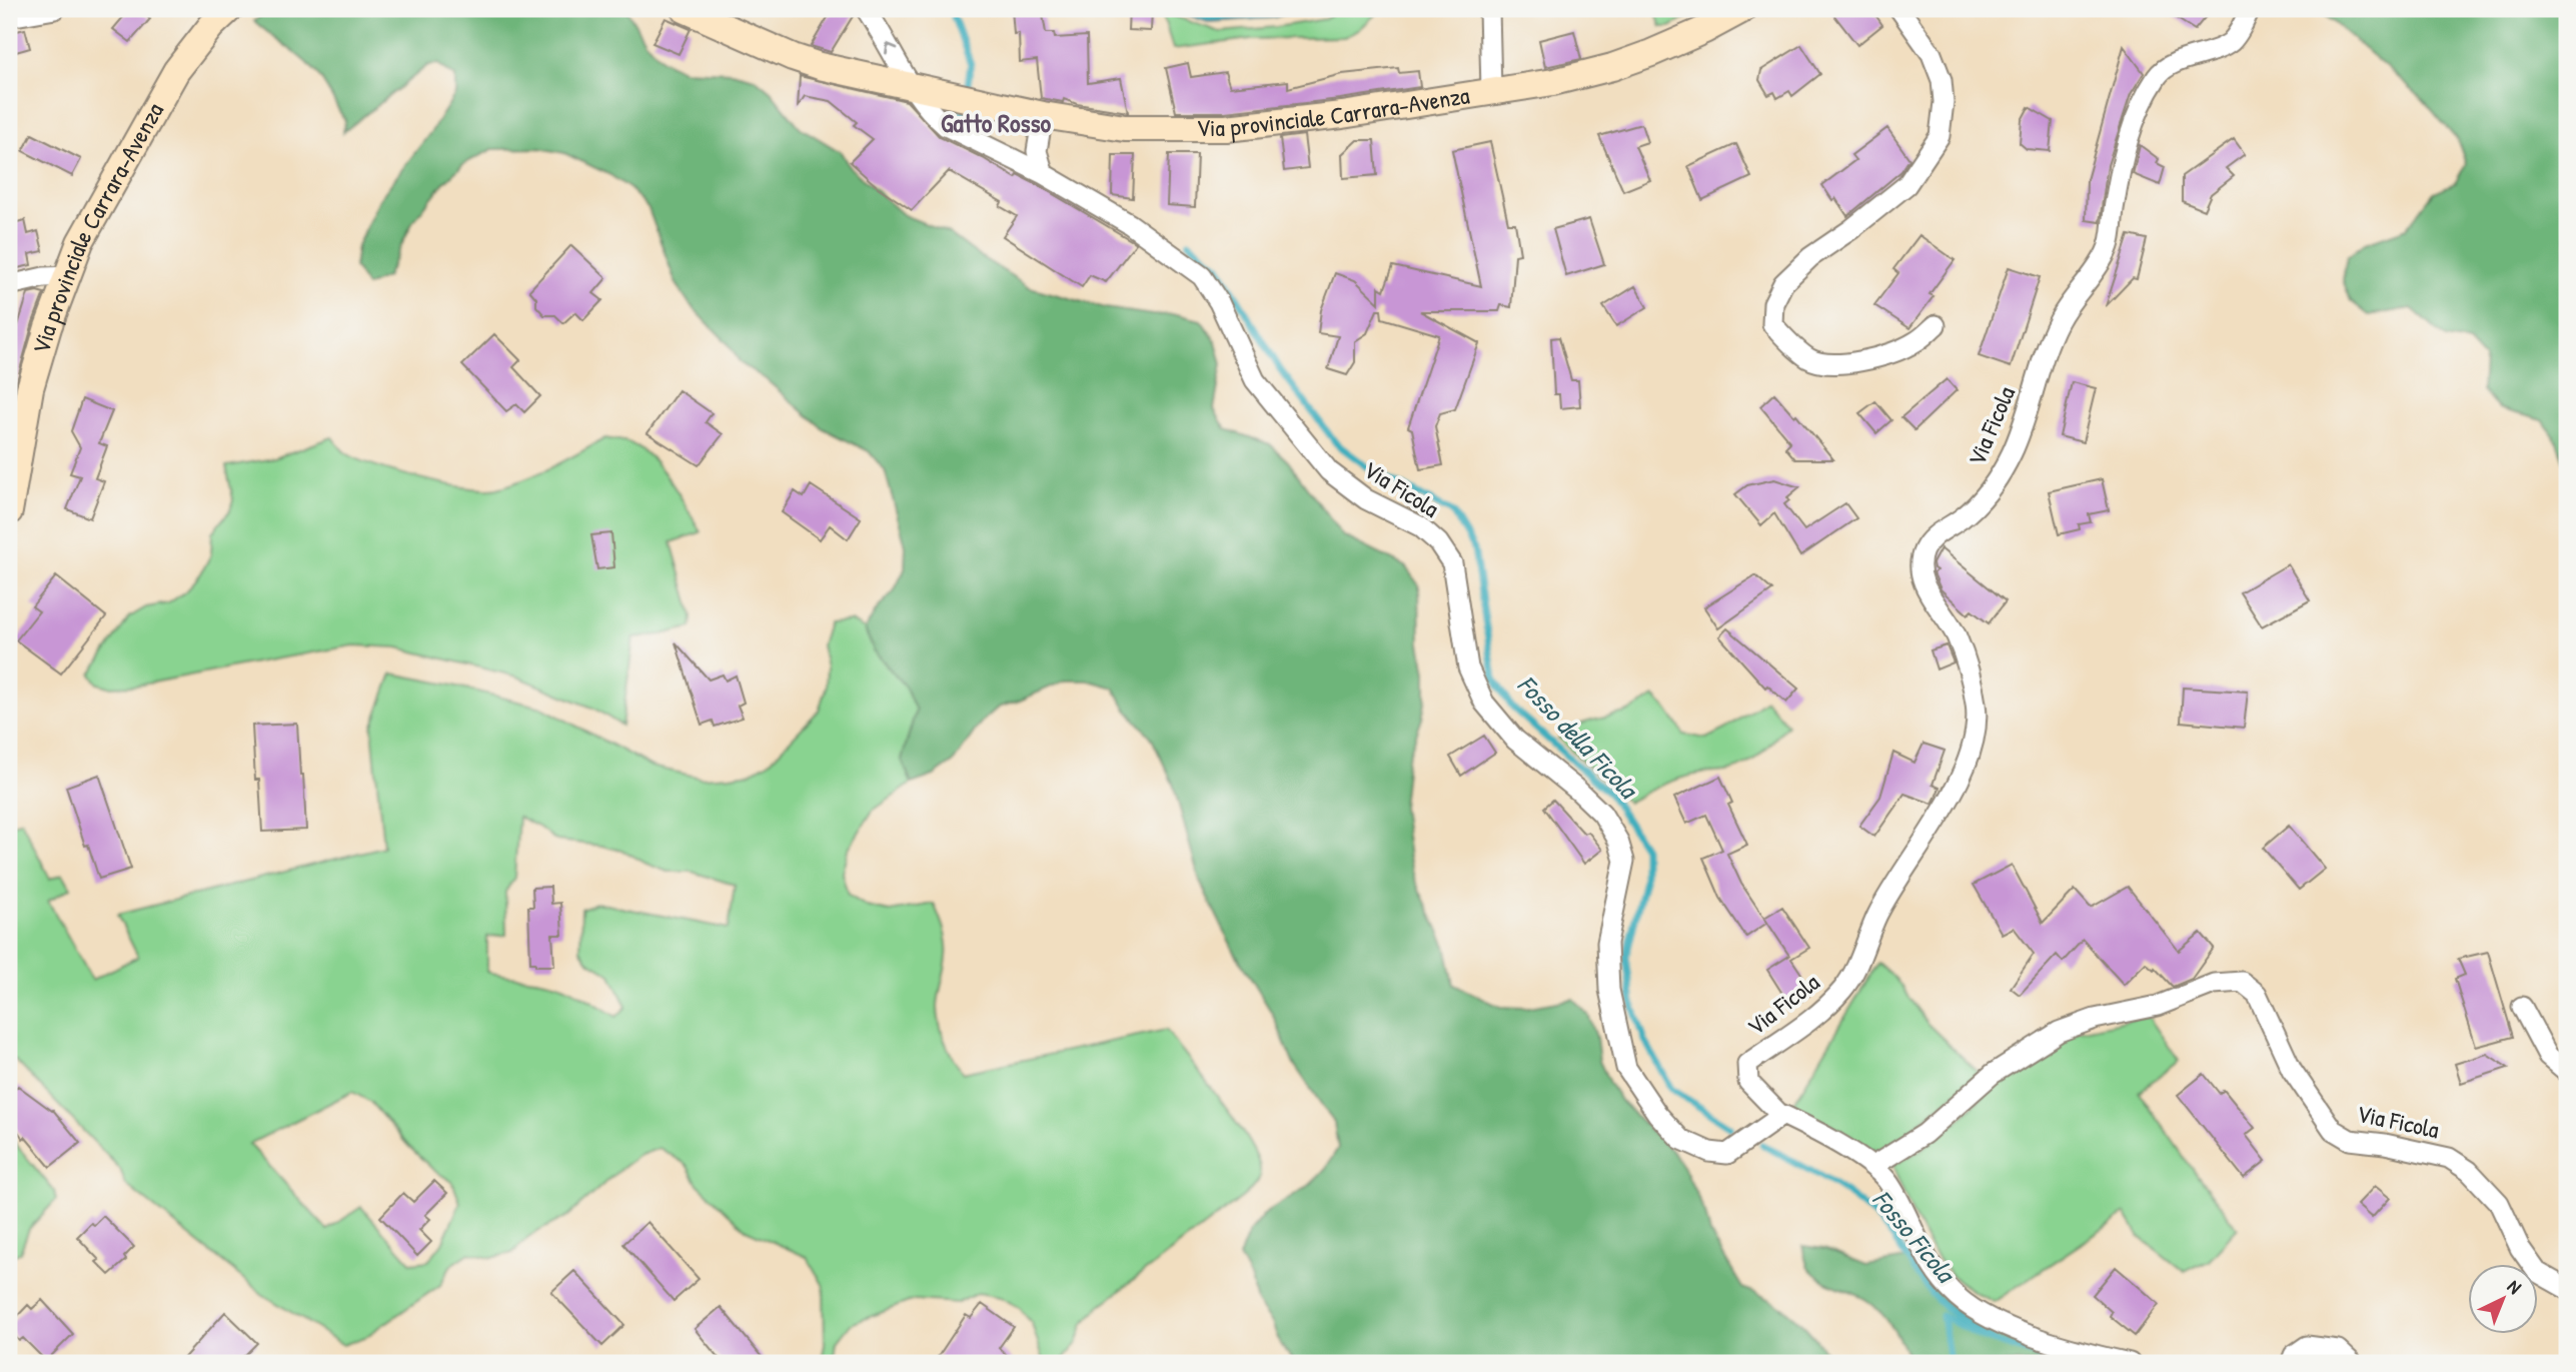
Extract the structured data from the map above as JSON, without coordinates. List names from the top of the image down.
{
  "streets": {
    "main road": ["Via provinciale Carrara-Avenza"],
    "street": ["Via Ficola"]
  },
  "districts": ["Gatto Rosso"],
  "water": ["Fosso della Ficola", "Fosso Ficola"],
  "north": "top right"
}
